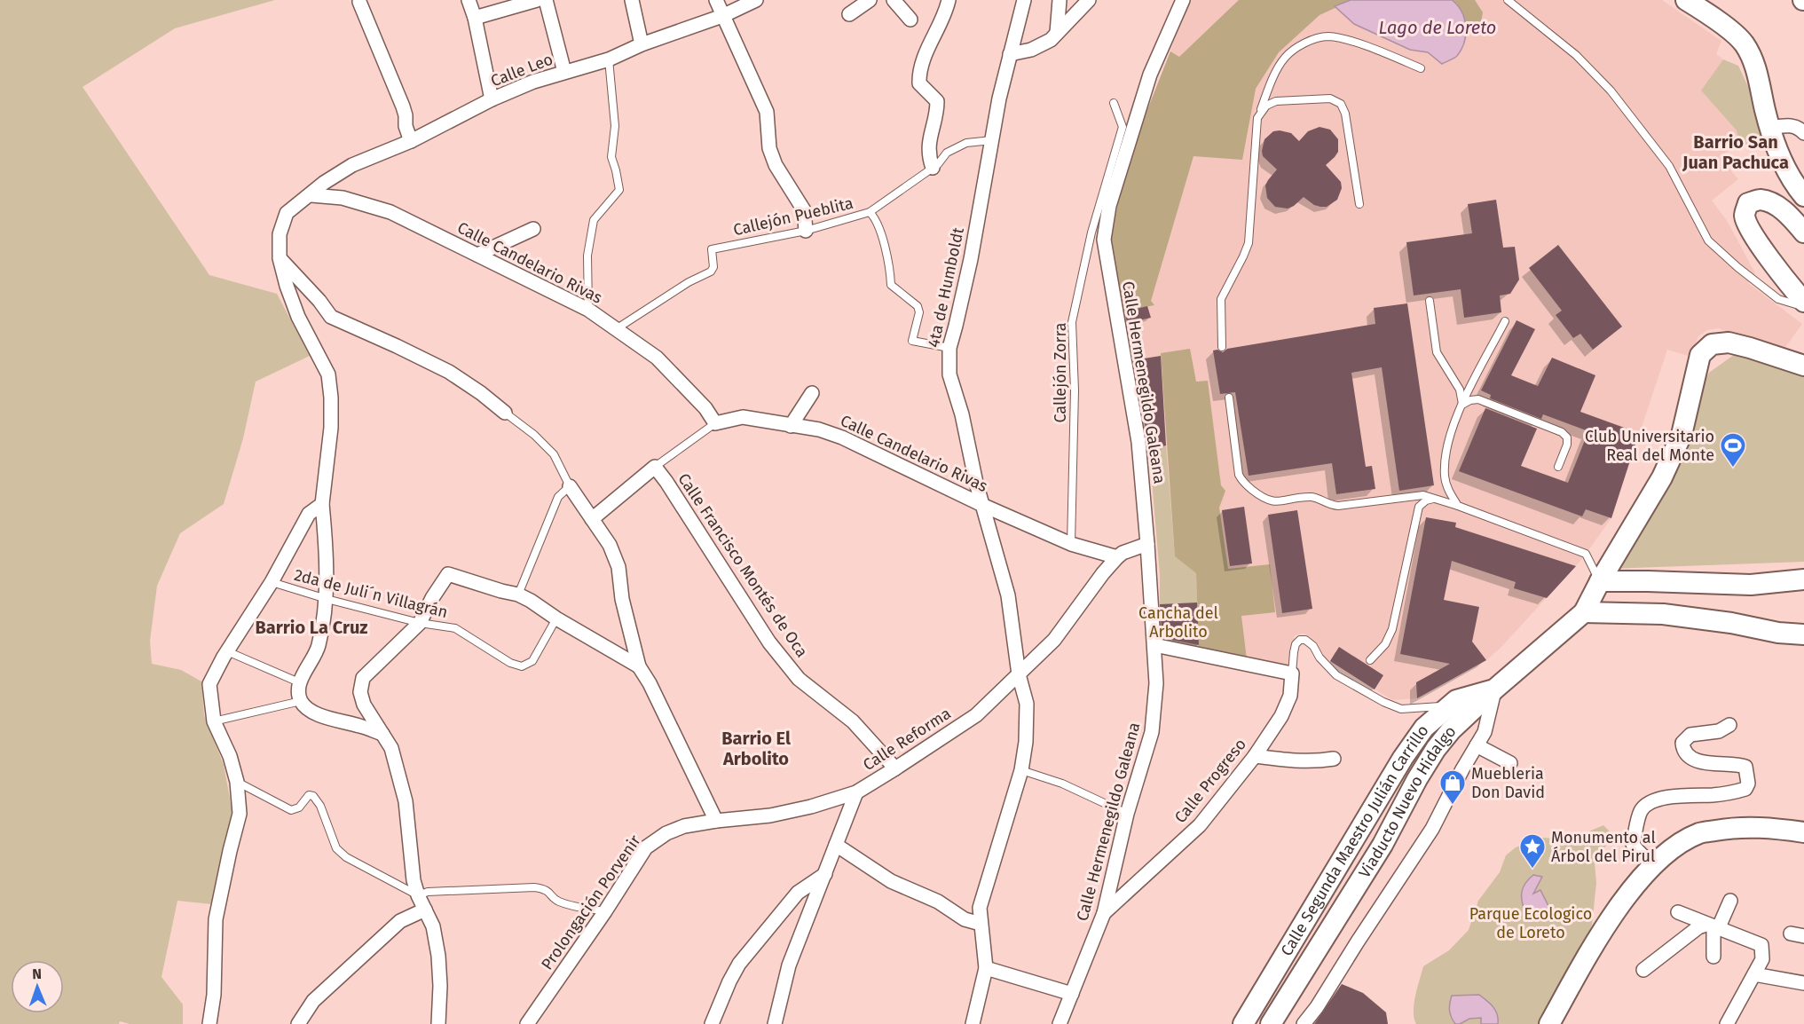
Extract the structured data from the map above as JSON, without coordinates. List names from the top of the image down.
{
  "streets": {
    "main road": ["Viaducto Nuevo Hidalgo", "Calle Segunda Maestro Julián Carrillo"],
    "street": [
      "Calle Leo",
      "Calle Candelario Rivas",
      "4ta de Humboldt",
      "Calle Hermenegildo Galeana",
      "Calle Francisco Montés de Oca",
      "Calle Reforma",
      "Calle Progreso",
      "Prolongación Porvenir"
    ],
    "lane": ["Callejón Pueblita", "Callejón Zorra", "2da de Juli´n Villagrán"]
  },
  "crossings": [
    ["Calle Leo", "Calle Candelario Rivas"],
    ["Calle Leo", "2da de Juli´n Villagrán"],
    ["Callejón Pueblita", "Calle Candelario Rivas"],
    ["Callejón Pueblita", "4ta de Humboldt"],
    ["Calle Candelario Rivas", "4ta de Humboldt"],
    ["Calle Candelario Rivas", "Callejón Zorra"],
    ["Calle Candelario Rivas", "Calle Reforma"],
    ["4ta de Humboldt", "Calle Reforma"],
    ["Callejón Zorra", "Calle Hermenegildo Galeana"],
    ["Calle Hermenegildo Galeana", "Calle Reforma"],
    ["Calle Hermenegildo Galeana", "Calle Progreso"],
    ["Calle Francisco Montés de Oca", "Calle Reforma"],
    ["Calle Reforma", "Prolongación Porvenir"],
    ["Viaducto Nuevo Hidalgo", "Calle Segunda Maestro Julián Carrillo"]
  ],
  "districts": ["Barrio San Juan Pachuca", "Barrio La Cruz", "Barrio El Arbolito"],
  "water": ["Lago de Loreto"],
  "parks": ["Cancha del Arbolito", "Parque Ecologico de Loreto"],
  "places": {
    "sports": ["Club Universitario Real del Monte"],
    "shop": ["Muebleria Don David"],
    "place": ["Monumento al Árbol del Pirul"]
  },
  "north": "top"
}
